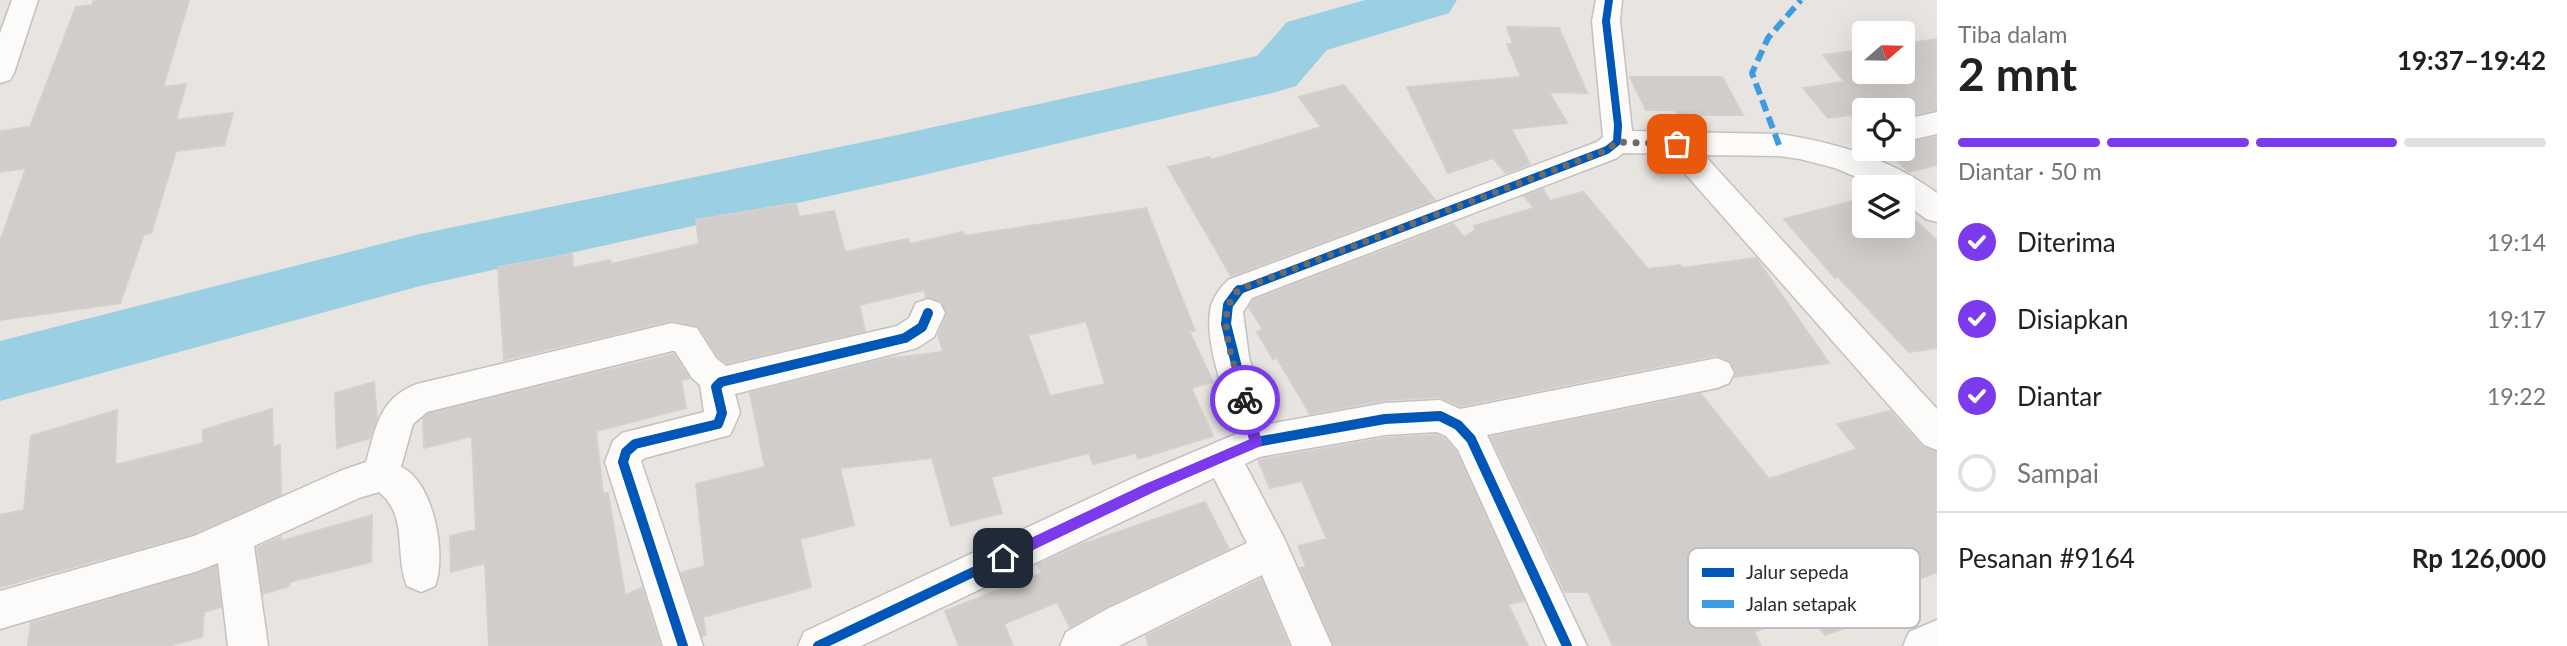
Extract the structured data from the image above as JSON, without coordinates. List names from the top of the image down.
{
  "legend": ["Jalur sepeda", "Jalan setapak"],
  "north": "right",
  "page": {
    "heading": ["2 mnt", "Tiba dalam", "19:37–19:42"],
    "panel": ["Pesanan #9164", "Rp 126,000"],
    "bar": "Diantar · 50 m",
    "list": [
      ["Diterima", "19:14"],
      ["Disiapkan", "19:17"],
      ["Diantar", "19:22"],
      "Sampai"
    ]
  }
}
